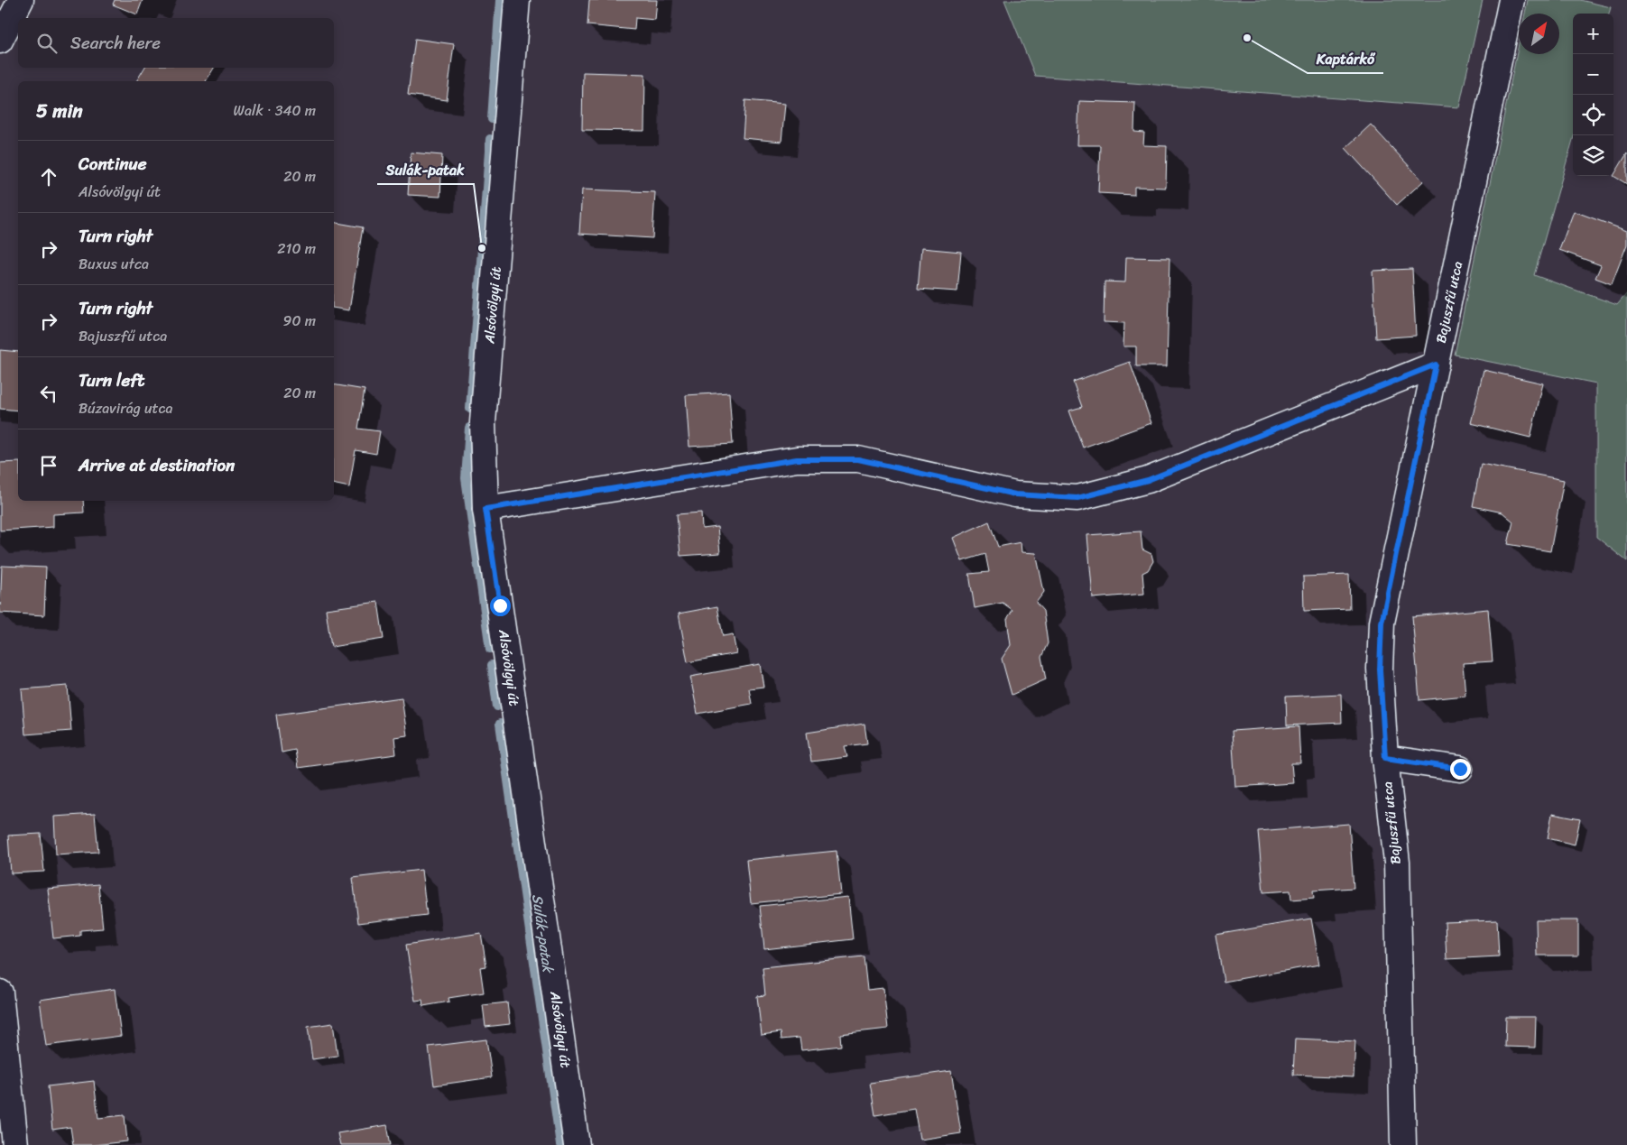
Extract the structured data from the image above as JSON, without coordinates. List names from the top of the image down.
{
  "streets": {
    "street": ["Bajuszfű utca", "Alsóvölgyi út"]
  },
  "water": ["Sulák-patak"],
  "places": ["Kaptárkő", "Sulák-patak"],
  "north": "top right",
  "page": {
    "map_buttons": ["+", "−"],
    "search": "Search here",
    "heading": ["5 min", "Walk · 340 m"],
    "list": [
      ["Continue", "Alsóvölgyi út", "20 m"],
      ["Turn right", "Buxus utca", "210 m"],
      ["Turn right", "Bajuszfű utca", "90 m"],
      ["Turn left", "Búzavirág utca", "20 m"],
      "Arrive at destination"
    ]
  }
}
